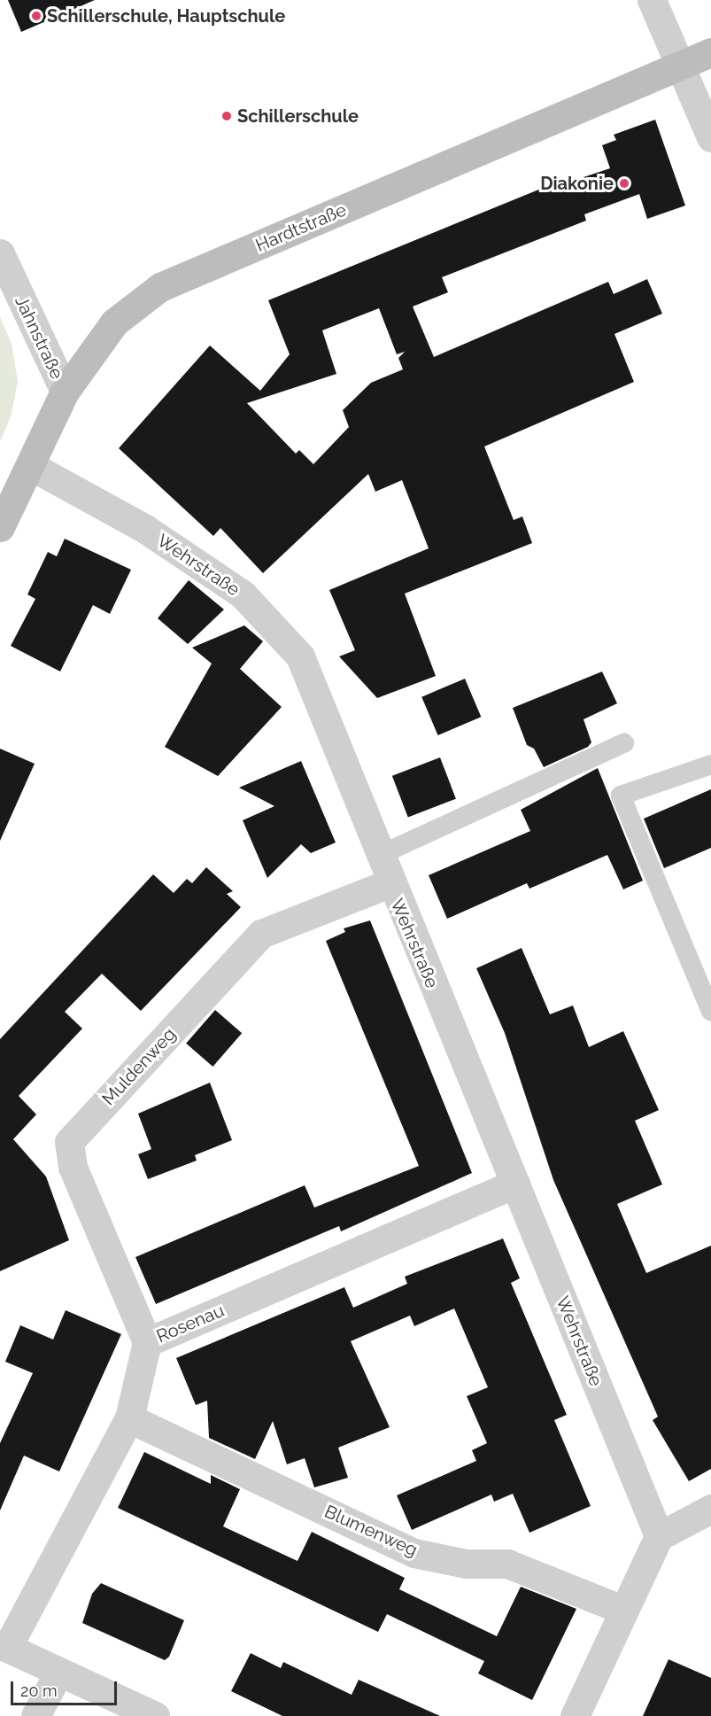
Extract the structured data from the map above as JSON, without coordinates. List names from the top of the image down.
{
  "streets": {
    "street": [
      "Hardtstraße",
      "Jahnstraße",
      "Wehrstraße",
      "Muldenweg",
      "Rosenau",
      "Blumenweg"
    ]
  },
  "crossings": [
    ["Hardtstraße", "Jahnstraße"],
    ["Hardtstraße", "Wehrstraße"],
    ["Wehrstraße", "Muldenweg"],
    ["Wehrstraße", "Rosenau"],
    ["Muldenweg", "Rosenau"],
    ["Rosenau", "Blumenweg"]
  ],
  "places": ["Schillerschule, Hauptschule", "Schillerschule", "Diakonie"],
  "scale_bar": "20 m"
}
